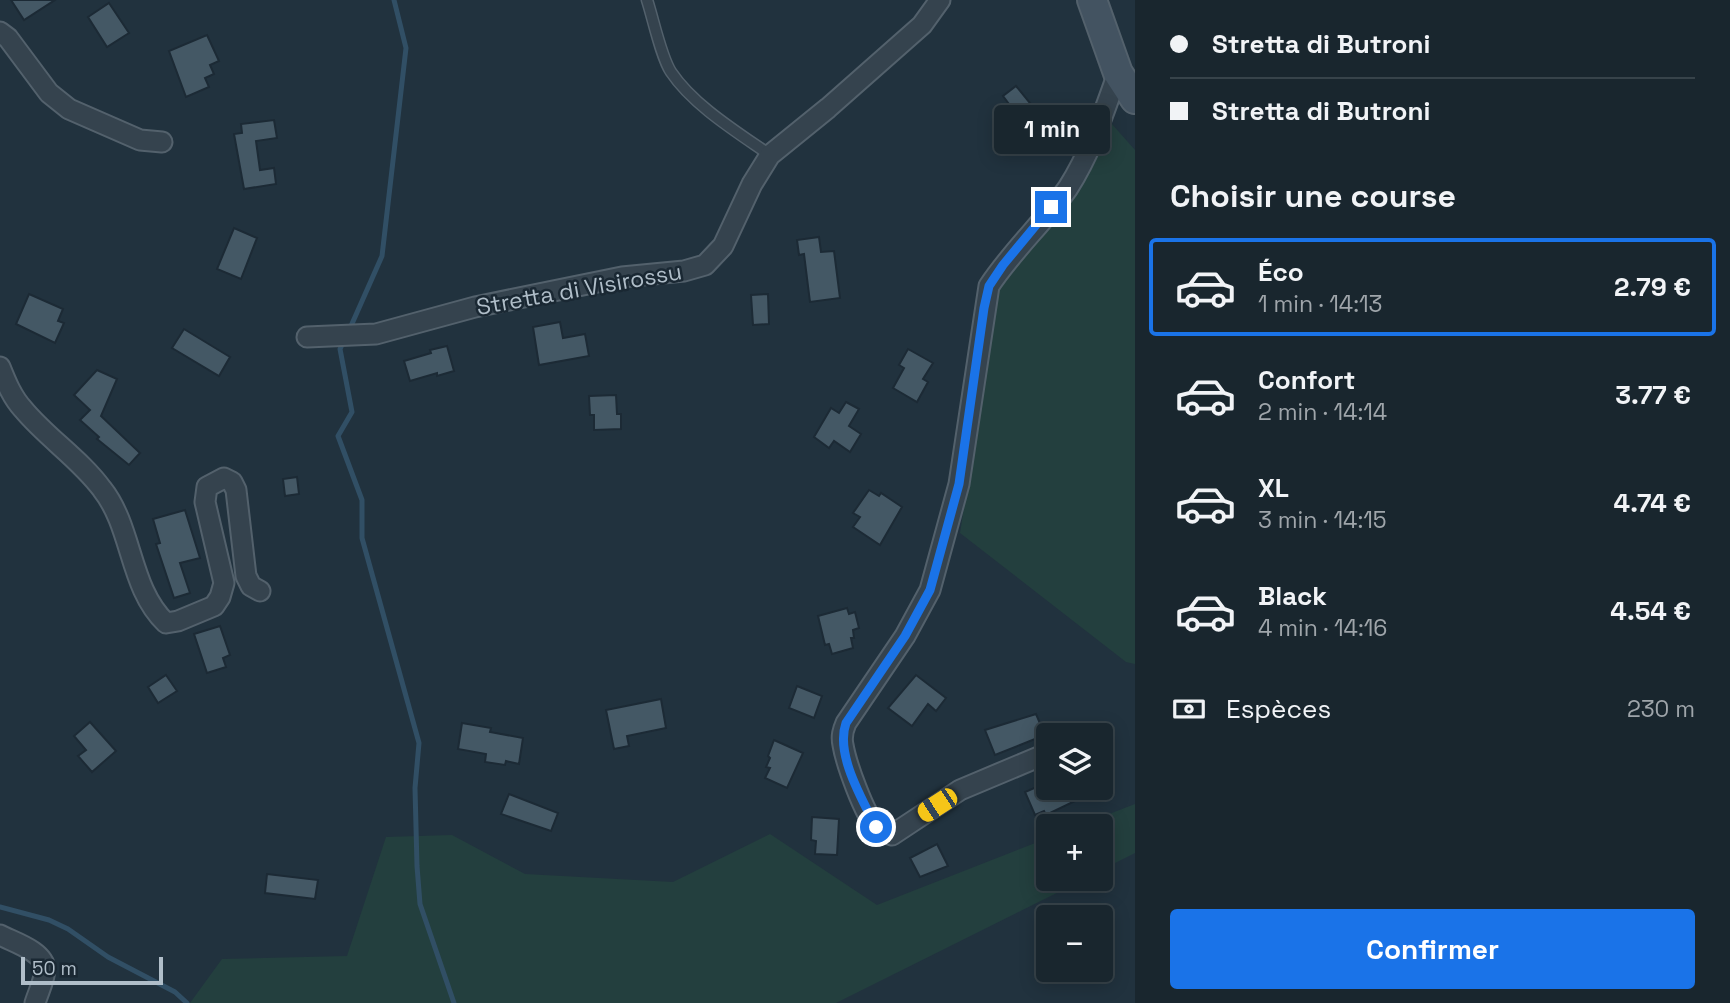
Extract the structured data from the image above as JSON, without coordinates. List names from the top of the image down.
{
  "streets": {
    "street": ["Stretta di Visirossu"]
  },
  "scale_bar": "50 m",
  "page": {
    "banner": ["Stretta di Butroni", "Stretta di Butroni"],
    "bubble": "1 min",
    "heading": "Choisir une course",
    "list": [
      {
        "name": "Éco",
        "note": "1 min · 14:13",
        "value": "2.79 €"
      },
      {
        "name": "Confort",
        "note": "2 min · 14:14",
        "value": "3.77 €"
      },
      {
        "name": "XL",
        "note": "3 min · 14:15",
        "value": "4.74 €"
      },
      {
        "name": "Black",
        "note": "4 min · 14:16",
        "value": "4.54 €"
      }
    ],
    "pay": ["Espèces", "230 m"],
    "map_buttons": ["+", "−"],
    "buttons": "Confirmer",
    "scale": "50 m"
  }
}
